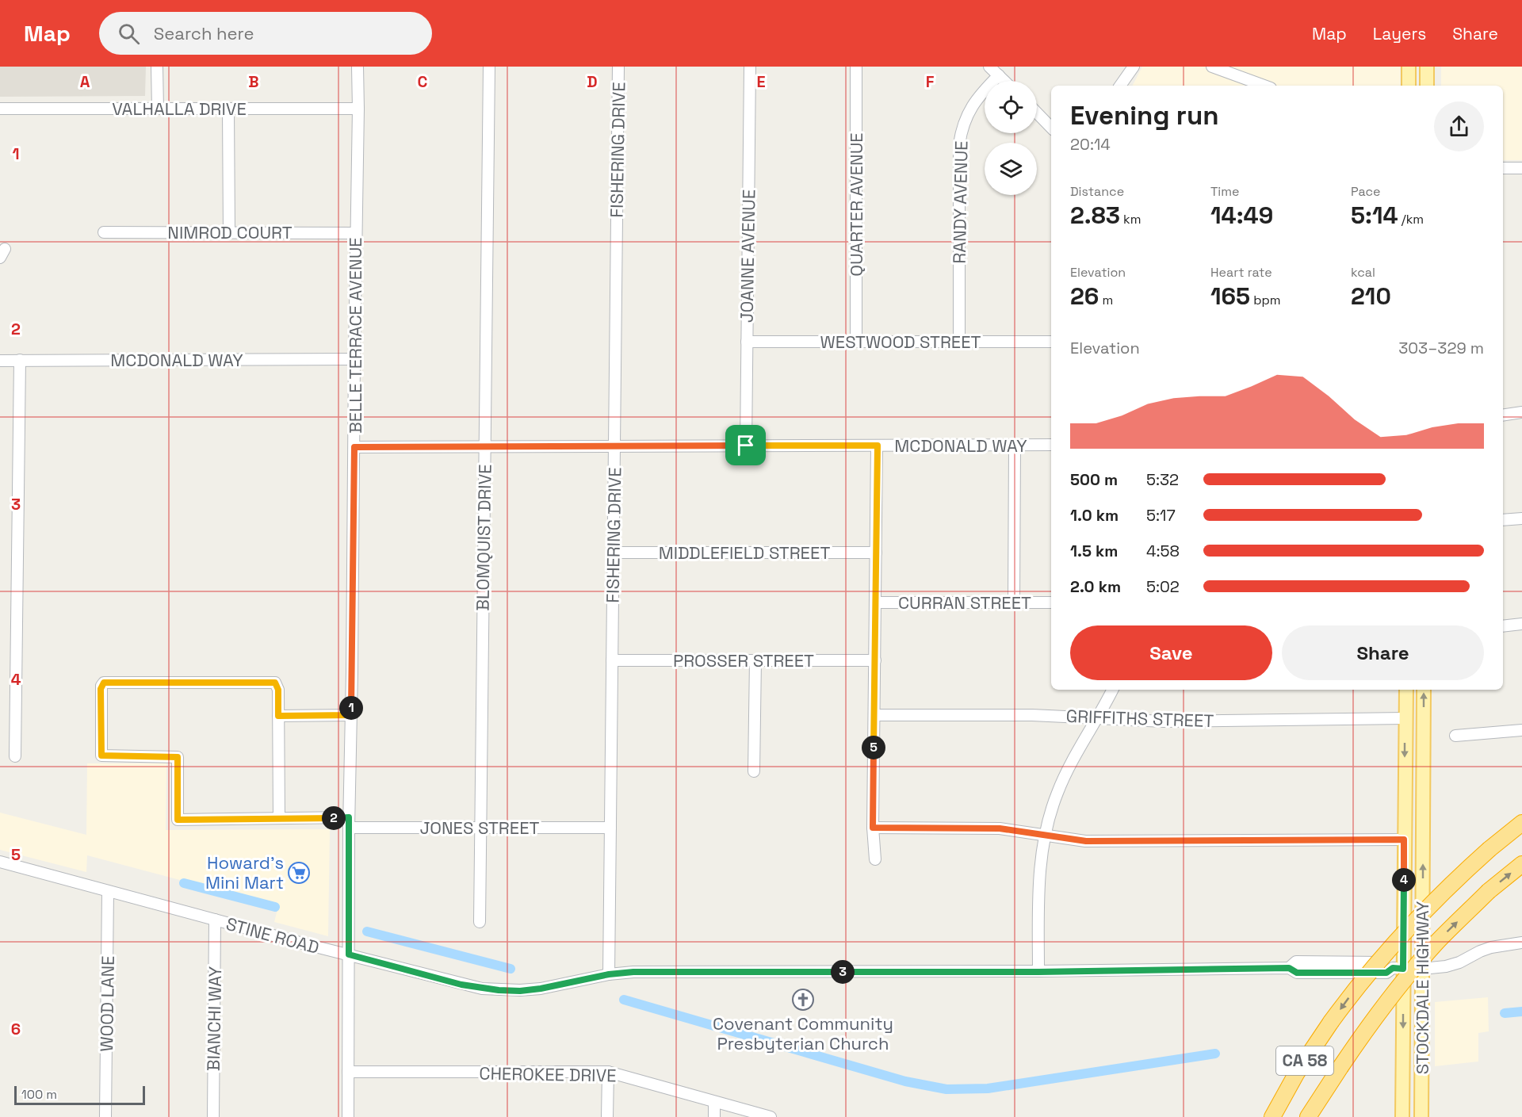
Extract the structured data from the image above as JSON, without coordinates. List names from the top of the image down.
{
  "streets": {
    "highway": ["CA 58"],
    "main road": ["STOCKDALE HIGHWAY"],
    "street": [
      "VALHALLA DRIVE",
      "FISHERING DRIVE",
      "RANDY AVENUE",
      "QUARTER AVENUE",
      "NIMROD COURT",
      "JOANNE AVENUE",
      "BELLE TERRACE AVENUE",
      "WESTWOOD STREET",
      "MCDONALD WAY",
      "BLOMQUIST DRIVE",
      "MIDDLEFIELD STREET",
      "CURRAN STREET",
      "PROSSER STREET",
      "GRIFFITHS STREET",
      "JONES STREET",
      "STINE ROAD",
      "WOOD LANE",
      "BIANCHI WAY",
      "CHEROKEE DRIVE"
    ]
  },
  "crossings": [
    ["VALHALLA DRIVE", "BELLE TERRACE AVENUE"],
    ["FISHERING DRIVE", "MCDONALD WAY"],
    ["FISHERING DRIVE", "MIDDLEFIELD STREET"],
    ["FISHERING DRIVE", "PROSSER STREET"],
    ["FISHERING DRIVE", "JONES STREET"],
    ["FISHERING DRIVE", "STINE ROAD"],
    ["RANDY AVENUE", "WESTWOOD STREET"],
    ["QUARTER AVENUE", "WESTWOOD STREET"],
    ["NIMROD COURT", "BELLE TERRACE AVENUE"],
    ["JOANNE AVENUE", "WESTWOOD STREET"],
    ["JOANNE AVENUE", "MCDONALD WAY"],
    ["BELLE TERRACE AVENUE", "MCDONALD WAY"],
    ["BELLE TERRACE AVENUE", "JONES STREET"],
    ["BELLE TERRACE AVENUE", "STINE ROAD"],
    ["BELLE TERRACE AVENUE", "CHEROKEE DRIVE"],
    ["MCDONALD WAY", "BLOMQUIST DRIVE"],
    ["BLOMQUIST DRIVE", "JONES STREET"],
    ["GRIFFITHS STREET", "STOCKDALE HIGHWAY"],
    ["STINE ROAD", "STOCKDALE HIGHWAY"],
    ["STINE ROAD", "WOOD LANE"],
    ["STINE ROAD", "BIANCHI WAY"]
  ],
  "places": {
    "supermarket": ["Howard's Mini Mart"],
    "church": ["Covenant Community Presbyterian Church"]
  },
  "scale_bar": "100 m",
  "page": {
    "header": "Map",
    "search": "Search here",
    "nav": ["Map", "Layers", "Share"],
    "heading": ["Evening run", "20:14"],
    "stats": [
      ["Distance", "2.83 km"],
      ["Time", "14:49"],
      ["Pace", "5:14 /km"],
      ["Elevation", "26 m"],
      ["Heart rate", "165 bpm"],
      ["kcal", "210"]
    ],
    "chart": ["Elevation", "303–329 m"],
    "list": [
      {
        "name": "500 m",
        "note": "5:32"
      },
      {
        "name": "1.0 km",
        "note": "5:17"
      },
      {
        "name": "1.5 km",
        "note": "4:58"
      },
      {
        "name": "2.0 km",
        "note": "5:02"
      }
    ],
    "buttons": ["Save", "Share"],
    "pins": [
      "1",
      "5",
      "2",
      "4",
      "3"
    ],
    "scale": "100 m"
  },
  "grid": {
    "columns": [
      "A",
      "B",
      "C",
      "D",
      "E",
      "F"
    ],
    "rows": [
      "1",
      "2",
      "3",
      "4",
      "5",
      "6"
    ]
  }
}
